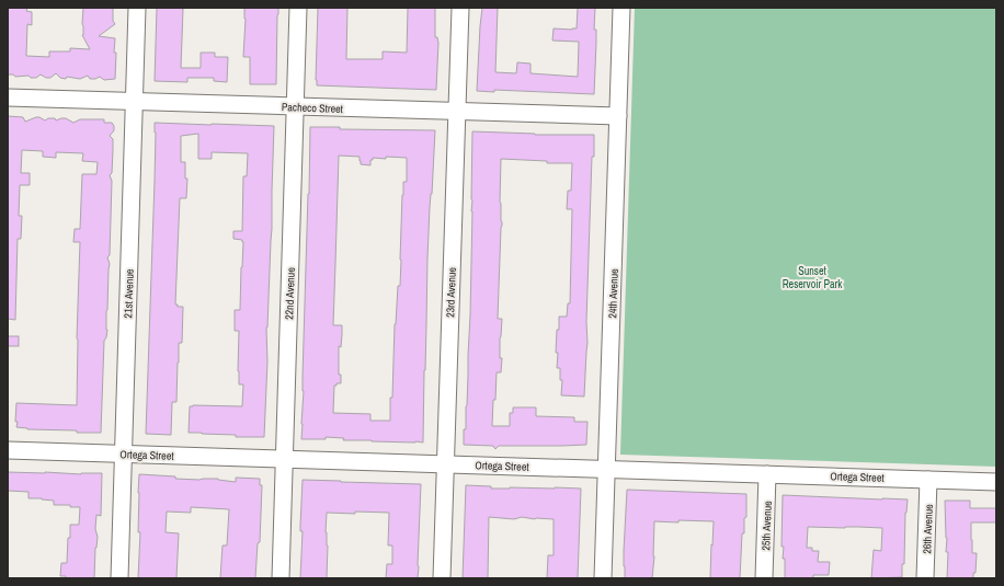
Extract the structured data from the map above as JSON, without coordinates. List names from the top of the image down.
{
  "streets": {
    "street": [
      "Pacheco Street",
      "23rd Avenue",
      "21st Avenue",
      "22nd Avenue",
      "24th Avenue",
      "Ortega Street",
      "25th Avenue",
      "26th Avenue"
    ]
  },
  "crossings": [
    ["Pacheco Street", "23rd Avenue"],
    ["Pacheco Street", "21st Avenue"],
    ["Pacheco Street", "22nd Avenue"],
    ["Pacheco Street", "24th Avenue"],
    ["23rd Avenue", "Ortega Street"],
    ["21st Avenue", "Ortega Street"],
    ["22nd Avenue", "Ortega Street"],
    ["24th Avenue", "Ortega Street"],
    ["Ortega Street", "25th Avenue"],
    ["Ortega Street", "26th Avenue"]
  ],
  "parks": ["Sunset Reservoir Park"]
}
